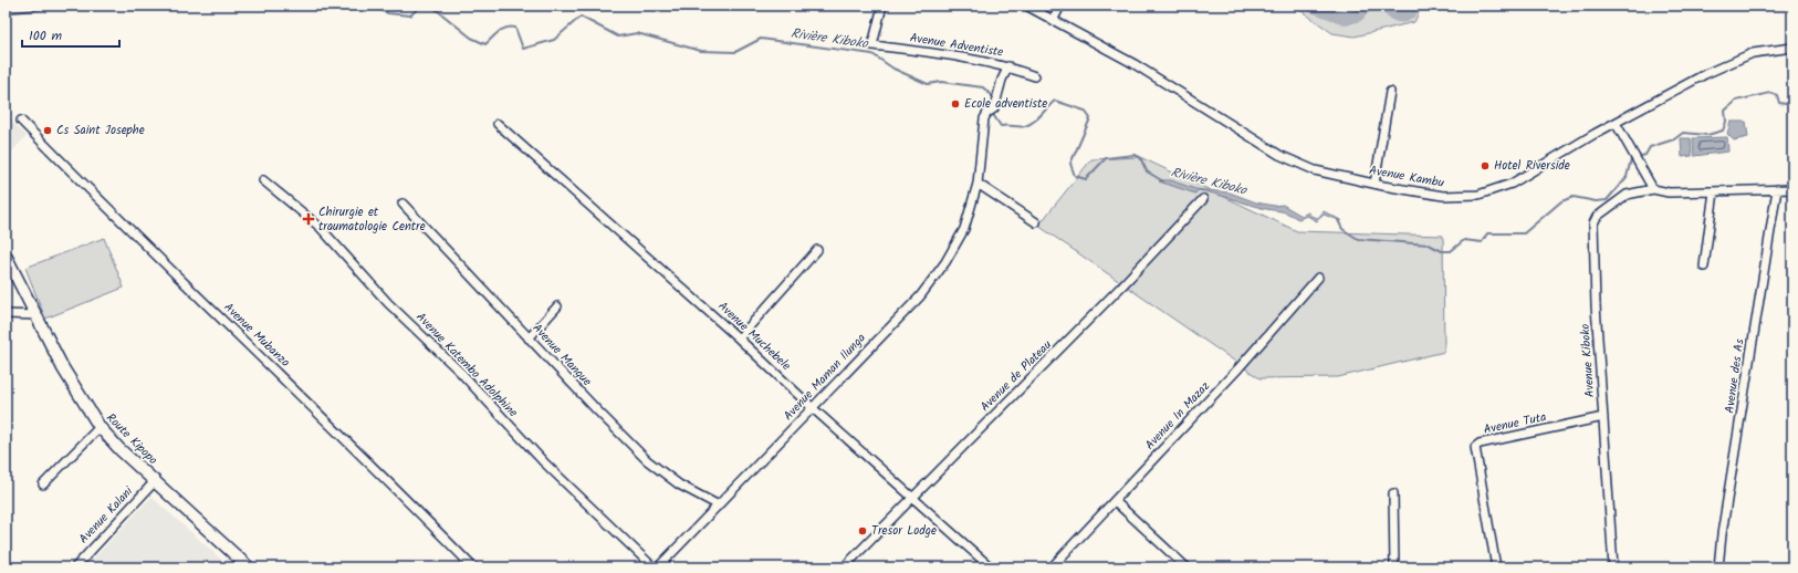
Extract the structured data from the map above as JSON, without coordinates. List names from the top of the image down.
{
  "streets": {
    "main road": ["Route Kipopo"],
    "street": [
      "Avenue Adventiste",
      "Avenue Kambu",
      "Avenue Mubanzo",
      "Avenue Muchebele",
      "Avenue Mangue",
      "Avenue Kiboko",
      "Avenue Katembo Adolphine",
      "Avenue de Plateau",
      "Avenue des As",
      "Avenue Maman Ilunga",
      "Avenue In Mazaz",
      "Avenue Tuta",
      "Avenue Kalani"
    ]
  },
  "crossings": [
    ["Avenue Adventiste", "Avenue Maman Ilunga"],
    ["Avenue Muchebele", "Avenue de Plateau"],
    ["Avenue Muchebele", "Avenue Maman Ilunga"],
    ["Avenue Mangue", "Avenue Maman Ilunga"],
    ["Avenue Kiboko", "Avenue Tuta"],
    ["Route Kipopo", "Avenue Kalani"]
  ],
  "water": ["Rivière Kiboko"],
  "places": {
    "other": [
      "Ecole adventiste",
      "Cs Saint Josephe",
      "Hotel Riverside",
      "Tresor Lodge"
    ],
    "health": ["Chirurgie et traumatologie Centre"]
  },
  "scale_bar": "100 m"
}
